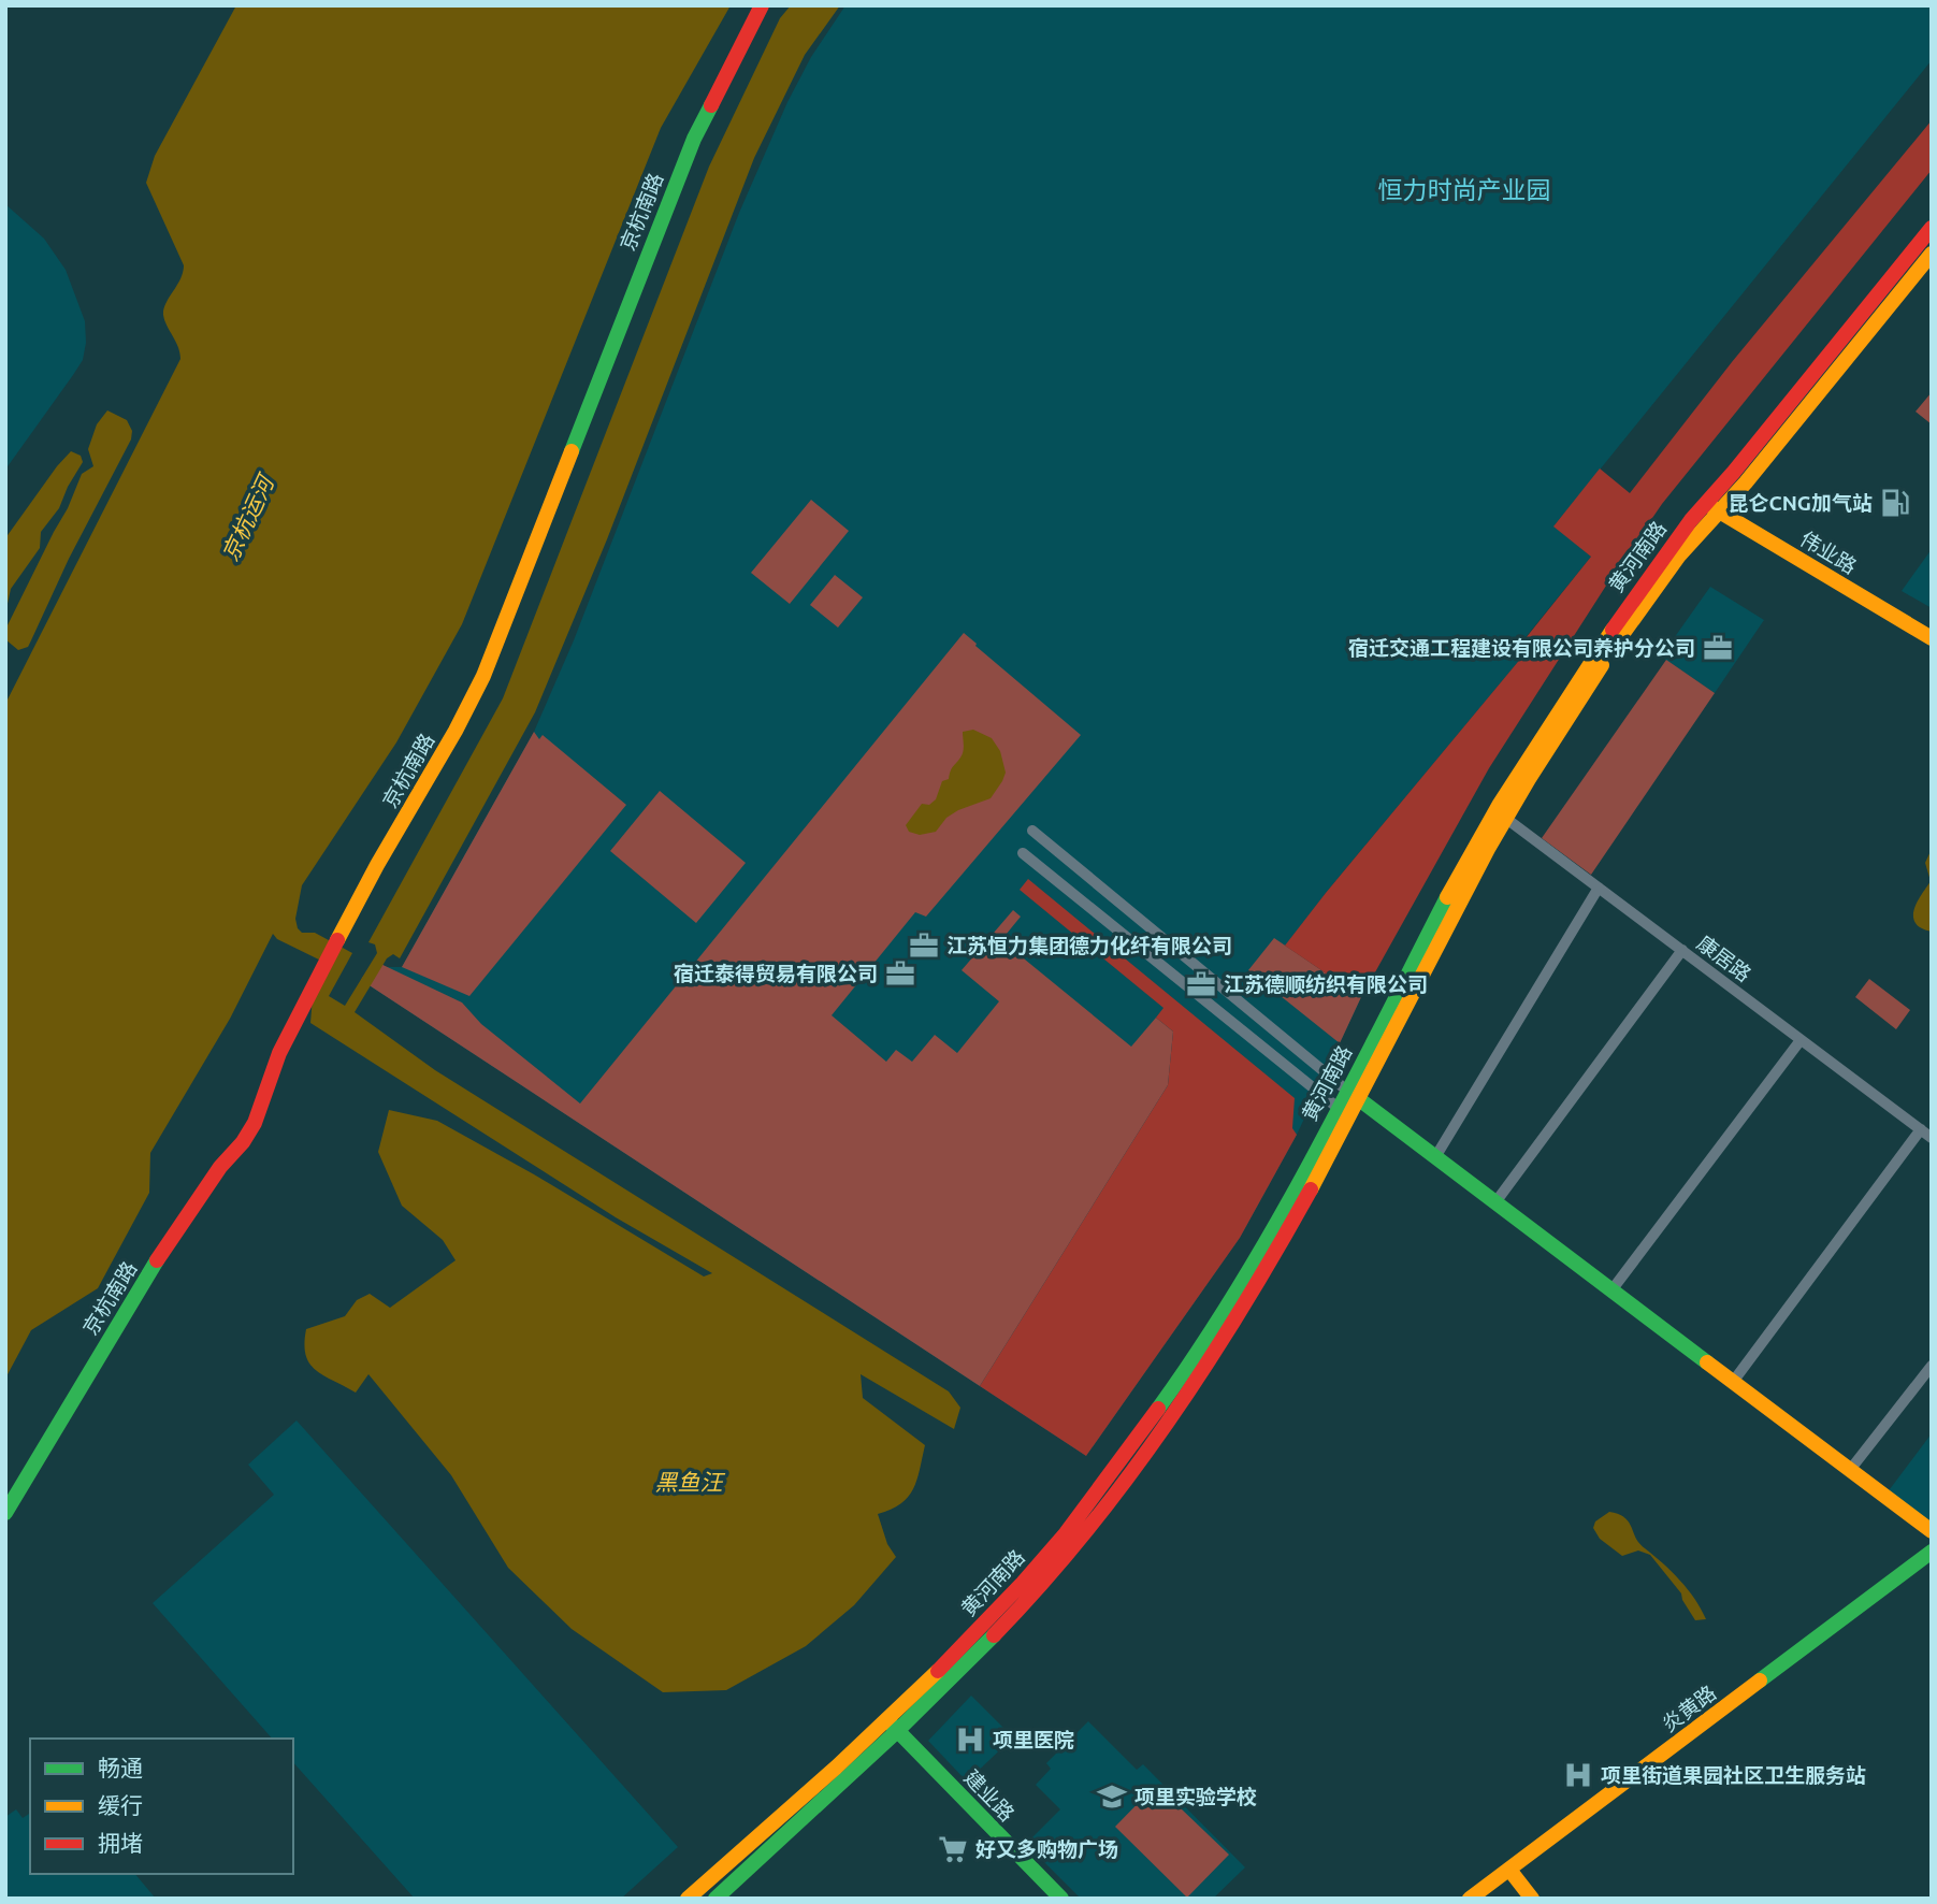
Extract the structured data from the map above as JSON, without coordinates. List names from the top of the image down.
{
  "streets": {
    "street": [
      "京杭南路",
      "伟业路",
      "黄河南路",
      "康居路",
      "炎黄路",
      "建业路"
    ]
  },
  "crossings": [
    ["伟业路", "黄河南路"],
    ["黄河南路", "康居路"],
    ["黄河南路", "建业路"]
  ],
  "districts": ["恒力时尚产业园"],
  "water": ["京杭运河", "黑鱼汪"],
  "places": {
    "fuel station": ["昆仑CNG加气站"],
    "office": [
      "宿迁交通工程建设有限公司养护分公司",
      "江苏恒力集团德力化纤有限公司",
      "宿迁泰得贸易有限公司",
      "江苏德顺纺织有限公司"
    ],
    "hospital": ["项里医院", "项里街道果园社区卫生服务站"],
    "school or university": ["项里实验学校"],
    "supermarket": ["好又多购物广场"]
  },
  "legend": ["畅通", "缓行", "拥堵"]
}
